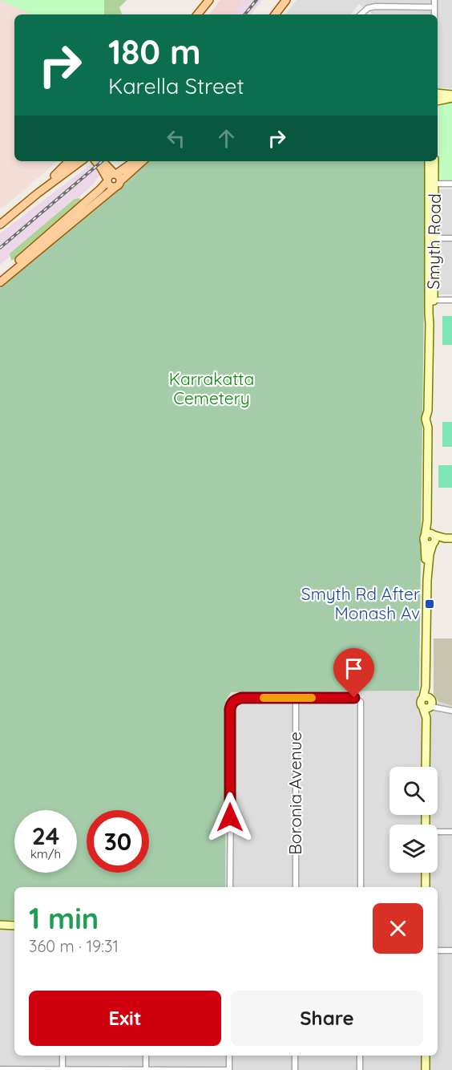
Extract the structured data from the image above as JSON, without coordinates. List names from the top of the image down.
{
  "streets": {
    "main road": ["Smyth Road"],
    "street": ["Boronia Avenue"]
  },
  "parks": ["Karrakatta Cemetery"],
  "places": {
    "transit": ["Smyth Rd After Monash Av"]
  },
  "page": {
    "turn": ["180 m", "Karella Street"],
    "speed": "24 km/h",
    "limit": "30",
    "heading": ["1 min", "360 m · 19:31"],
    "buttons": ["Exit", "Share"]
  }
}
